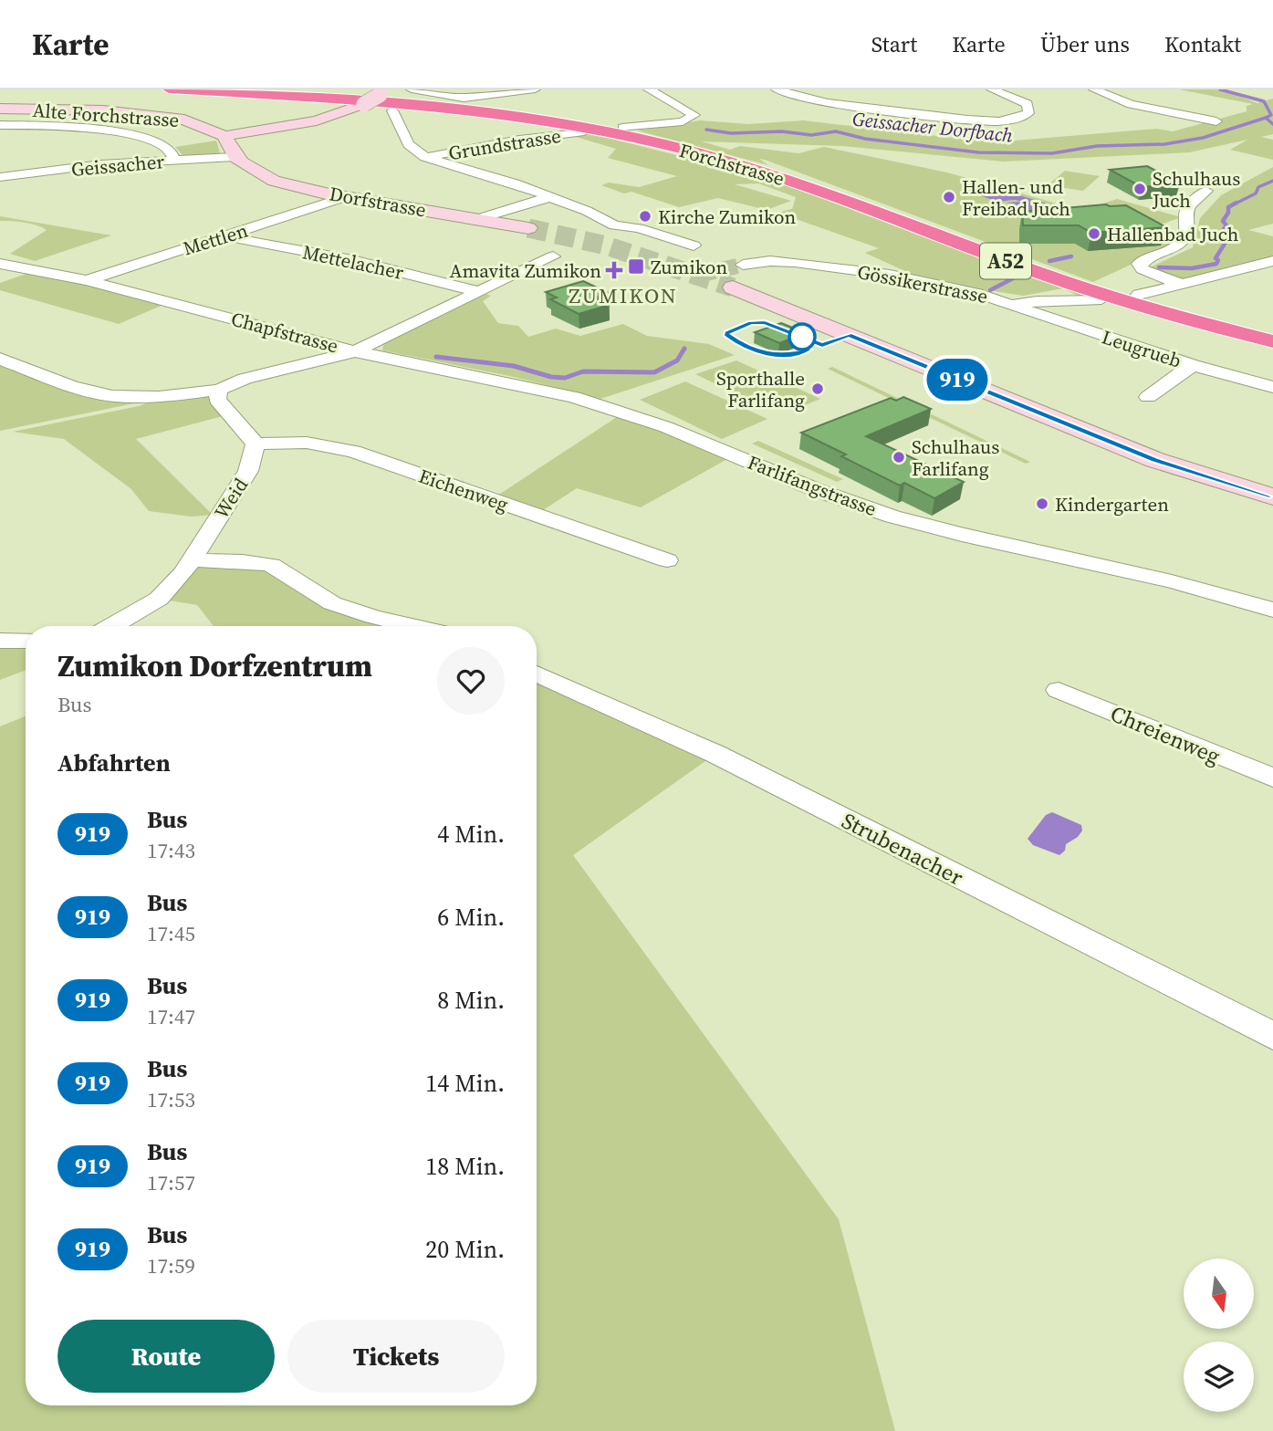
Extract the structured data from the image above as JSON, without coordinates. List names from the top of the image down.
{
  "streets": {
    "highway": ["Forchstrasse", "A52"],
    "street": [
      "Alte Forchstrasse",
      "Grundstrasse",
      "Geissacher",
      "Dorfstrasse",
      "Mettlen",
      "Mettelacher",
      "Gössikerstrasse",
      "Chapfstrasse",
      "Leugrueb",
      "Farlifangstrasse",
      "Eichenweg",
      "Weid",
      "Chreienweg",
      "Strubenacher"
    ]
  },
  "crossings": [
    ["Geissacher", "Dorfstrasse"],
    ["Dorfstrasse", "Mettlen"],
    ["Mettlen", "Mettelacher"],
    ["Mettlen", "Chapfstrasse"],
    ["Mettelacher", "Chapfstrasse"],
    ["Gössikerstrasse", "Leugrueb"],
    ["Chapfstrasse", "Farlifangstrasse"],
    ["Eichenweg", "Weid"]
  ],
  "districts": ["ZUMIKON"],
  "water": ["Geissacher Dorfbach"],
  "places": {
    "other": [
      "Schulhaus Juch",
      "Hallen- und Freibad Juch",
      "Kirche Zumikon",
      "Hallenbad Juch",
      "Sporthalle Farlifang",
      "Schulhaus Farlifang",
      "Kindergarten"
    ],
    "transit": ["Zumikon"],
    "health": ["Amavita Zumikon"]
  },
  "lines": ["bus line 919"],
  "north": "bottom",
  "page": {
    "header": "Karte",
    "nav": [
      "Start",
      "Karte",
      "Über uns",
      "Kontakt"
    ],
    "on_map": "919",
    "heading": [
      ["Zumikon Dorfzentrum", "Bus"],
      "Abfahrten"
    ],
    "list": [
      {
        "mark": "919",
        "name": "Bus",
        "note": "17:43",
        "value": "4 Min."
      },
      {
        "mark": "919",
        "name": "Bus",
        "note": "17:45",
        "value": "6 Min."
      },
      {
        "mark": "919",
        "name": "Bus",
        "note": "17:47",
        "value": "8 Min."
      },
      {
        "mark": "919",
        "name": "Bus",
        "note": "17:53",
        "value": "14 Min."
      },
      {
        "mark": "919",
        "name": "Bus",
        "note": "17:57",
        "value": "18 Min."
      },
      {
        "mark": "919",
        "name": "Bus",
        "note": "17:59",
        "value": "20 Min."
      }
    ],
    "buttons": ["Route", "Tickets"]
  }
}
